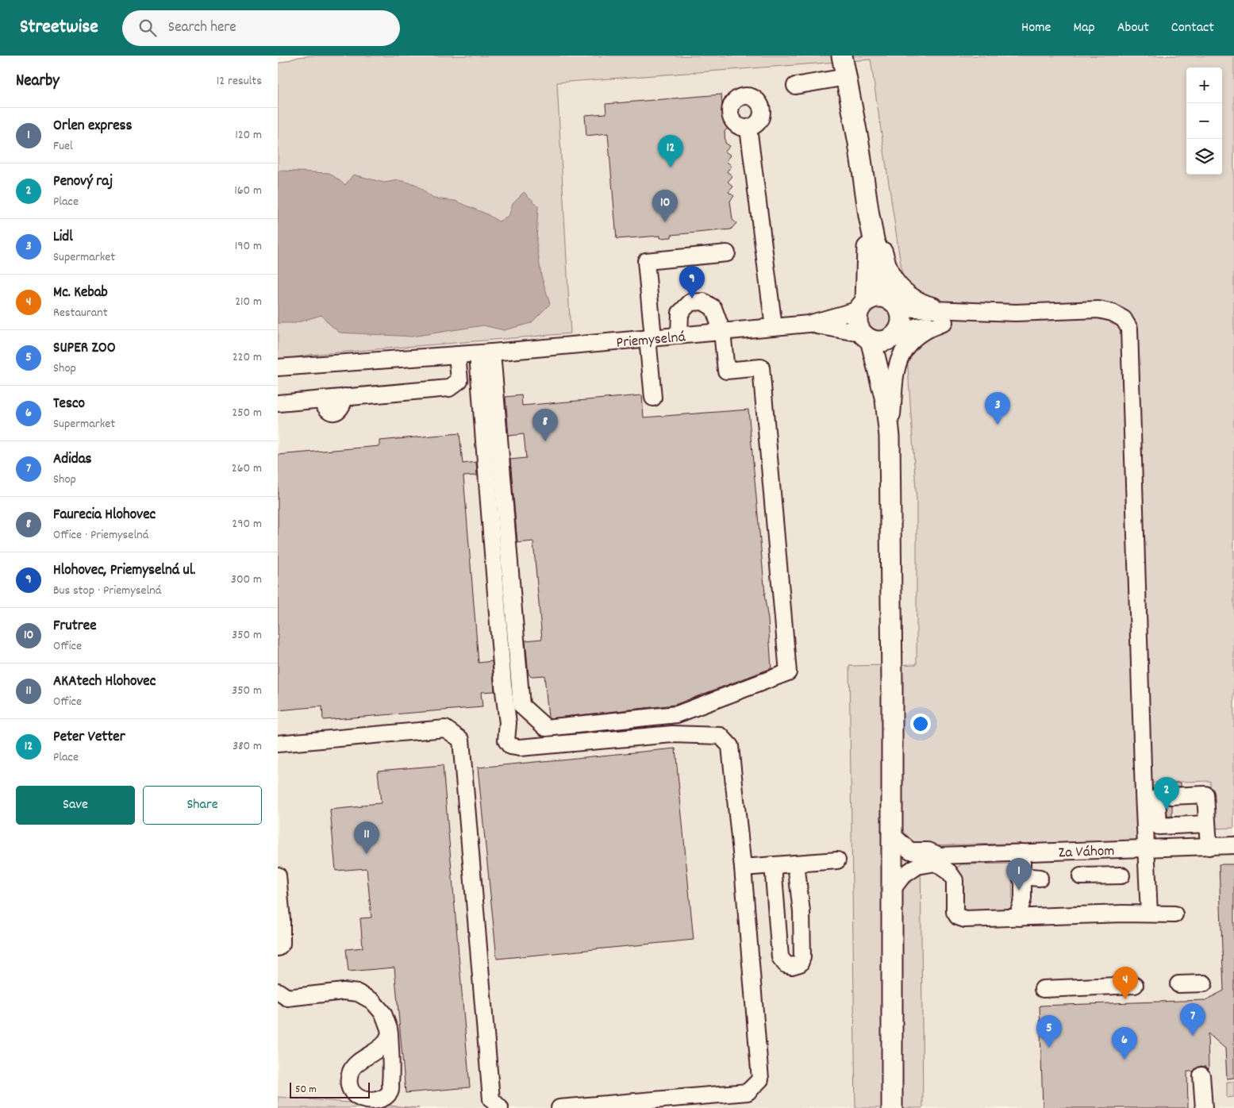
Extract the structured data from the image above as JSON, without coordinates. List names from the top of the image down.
{
  "streets": {
    "street": ["Priemyselná", "Za Váhom"]
  },
  "scale_bar": "50 m",
  "page": {
    "header": "Streetwise",
    "search": "Search here",
    "nav": [
      "Home",
      "Map",
      "About",
      "Contact"
    ],
    "heading": ["Nearby", "12 results"],
    "map_buttons": ["+", "−"],
    "list": [
      {
        "mark": "1",
        "name": "Orlen express",
        "note": "Fuel",
        "value": "120 m"
      },
      {
        "mark": "2",
        "name": "Penový raj",
        "note": "Place",
        "value": "160 m"
      },
      {
        "mark": "3",
        "name": "Lidl",
        "note": "Supermarket",
        "value": "190 m"
      },
      {
        "mark": "4",
        "name": "Mc. Kebab",
        "note": "Restaurant",
        "value": "210 m"
      },
      {
        "mark": "5",
        "name": "SUPER ZOO",
        "note": "Shop",
        "value": "220 m"
      },
      {
        "mark": "6",
        "name": "Tesco",
        "note": "Supermarket",
        "value": "250 m"
      },
      {
        "mark": "7",
        "name": "Adidas",
        "note": "Shop",
        "value": "260 m"
      },
      {
        "mark": "8",
        "name": "Faurecia Hlohovec",
        "note": "Office · Priemyselná",
        "value": "290 m"
      },
      {
        "mark": "9",
        "name": "Hlohovec, Priemyselná ul.",
        "note": "Bus stop · Priemyselná",
        "value": "300 m"
      },
      {
        "mark": "10",
        "name": "Frutree",
        "note": "Office",
        "value": "350 m"
      },
      {
        "mark": "11",
        "name": "AKAtech Hlohovec",
        "note": "Office",
        "value": "350 m"
      },
      {
        "mark": "12",
        "name": "Peter Vetter",
        "note": "Place",
        "value": "380 m"
      }
    ],
    "pins": [
      "12",
      "10",
      "9",
      "3",
      "8",
      "2",
      "11",
      "1",
      "4",
      "7",
      "5",
      "6"
    ],
    "buttons": ["Save", "Share"],
    "scale": "50 m"
  }
}
